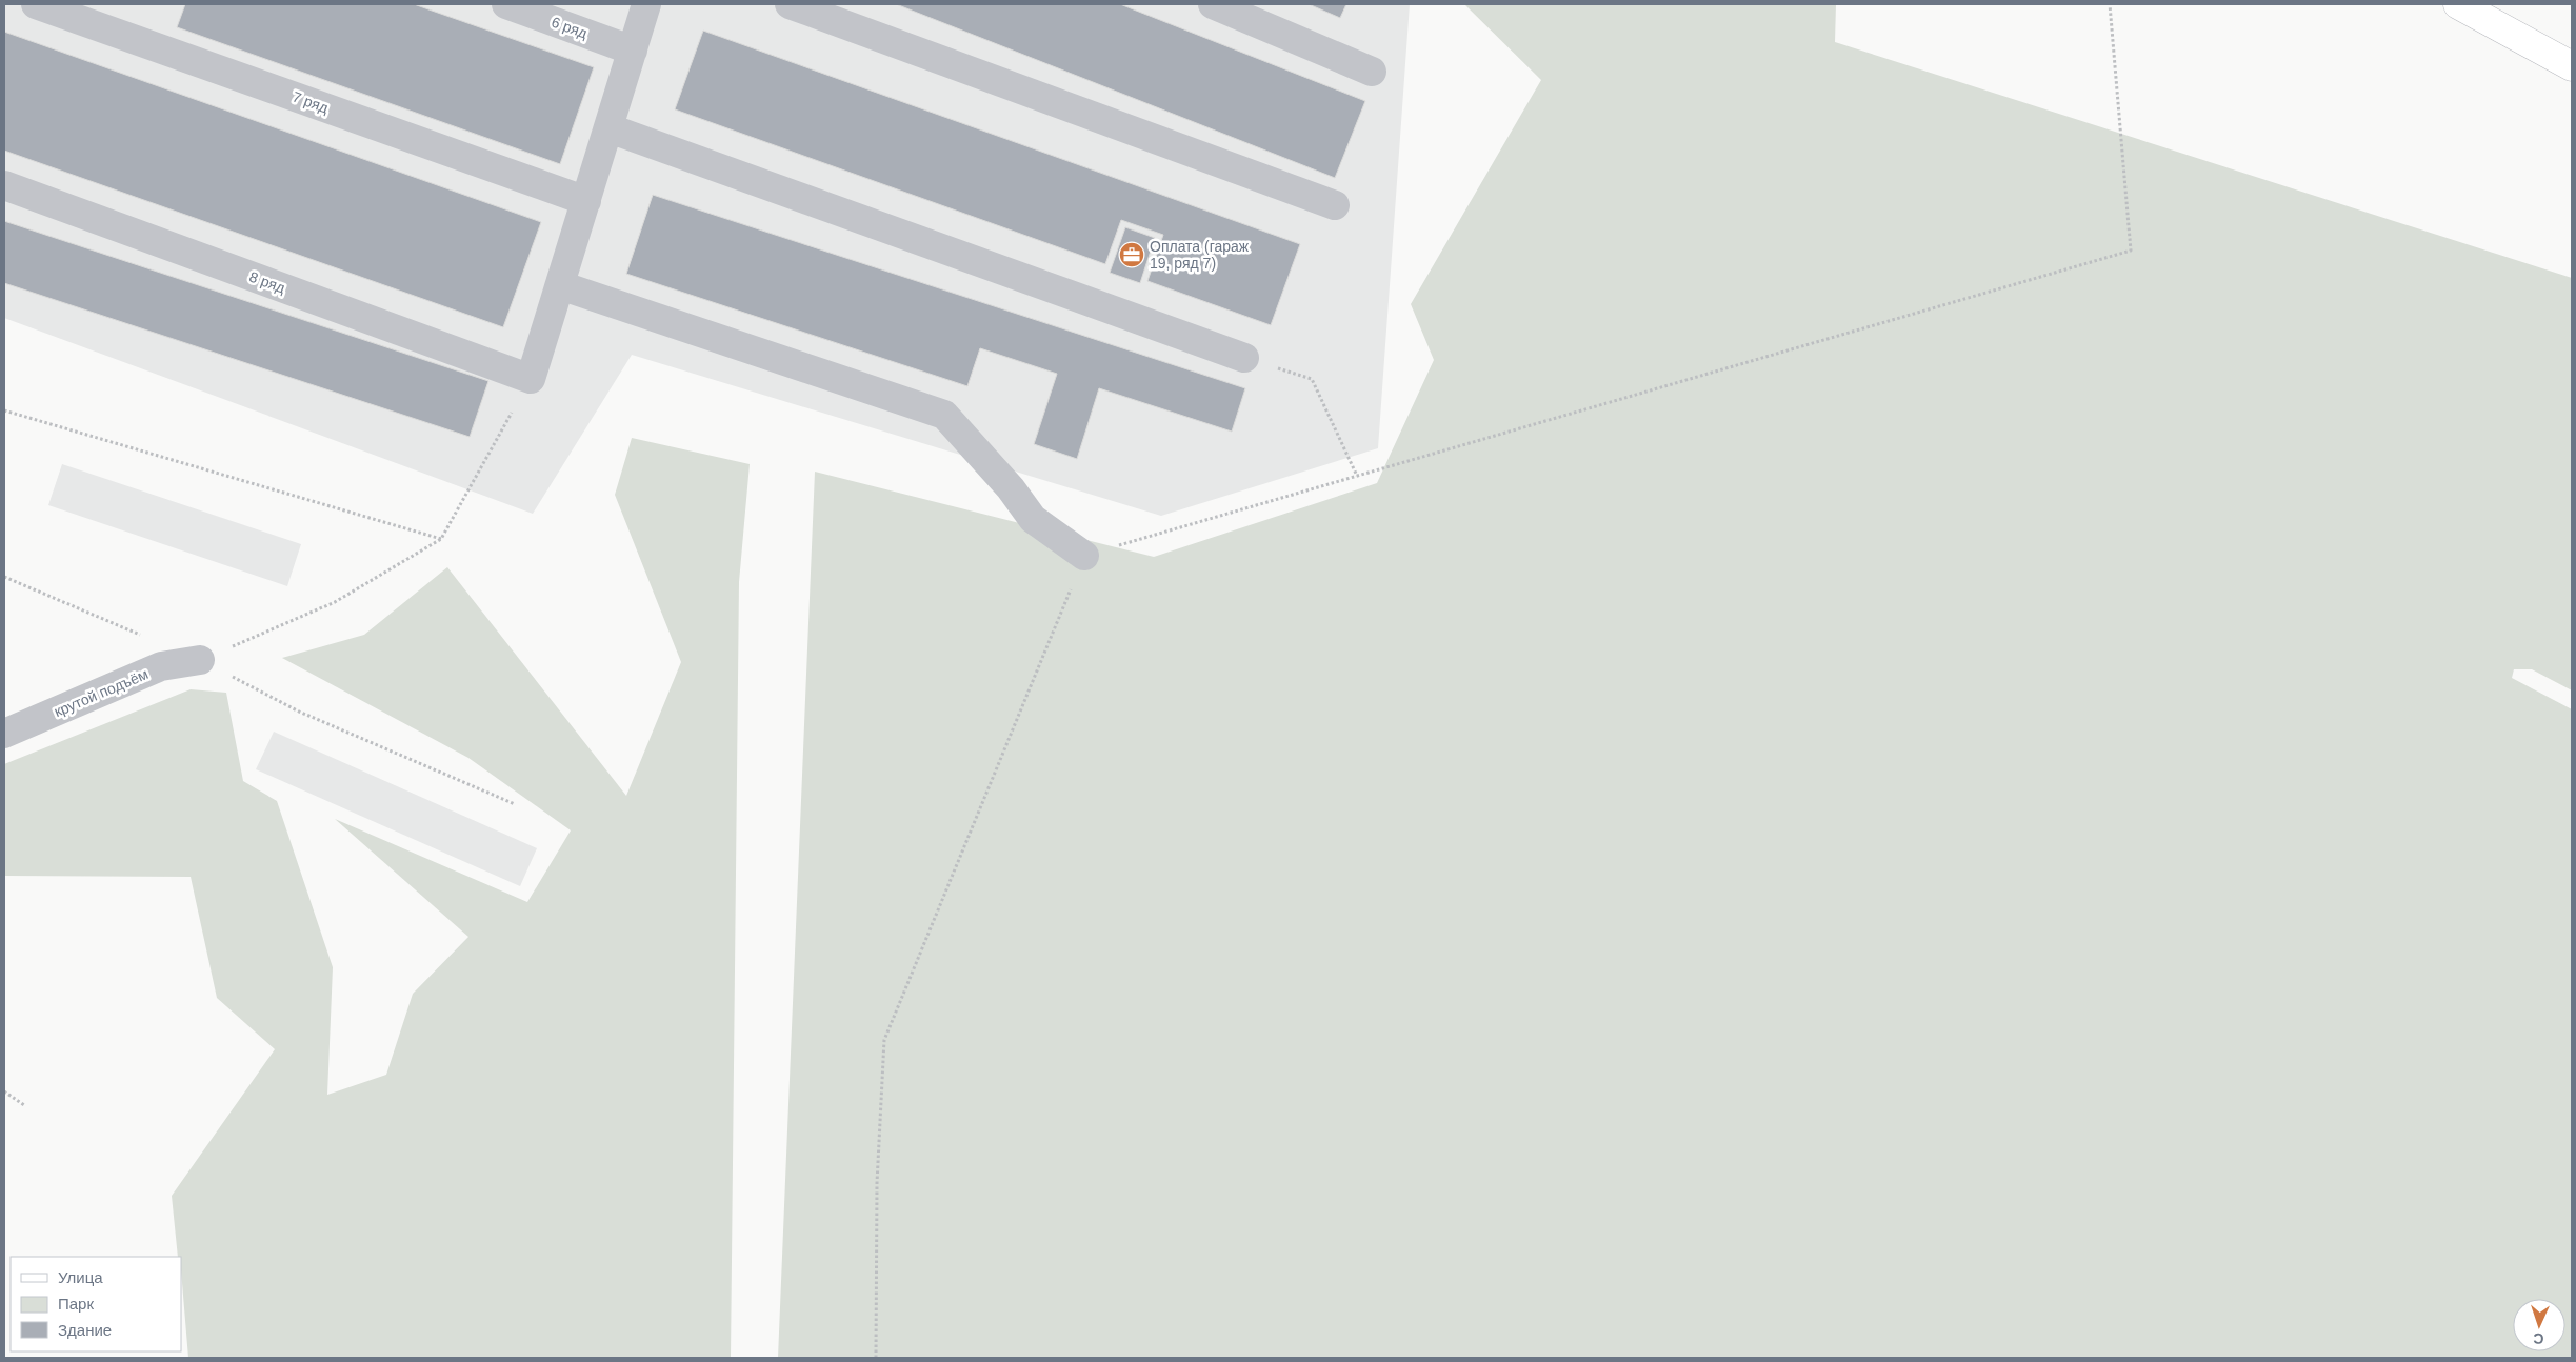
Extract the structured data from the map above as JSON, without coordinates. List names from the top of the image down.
{
  "streets": {
    "street": [
      "6 ряд",
      "7 ряд",
      "8 ряд",
      "крутой подъём"
    ]
  },
  "places": {
    "office": ["Оплата (гараж 19, ряд 7)"]
  },
  "legend": ["Улица", "Парк", "Здание"],
  "north": "bottom"
}
